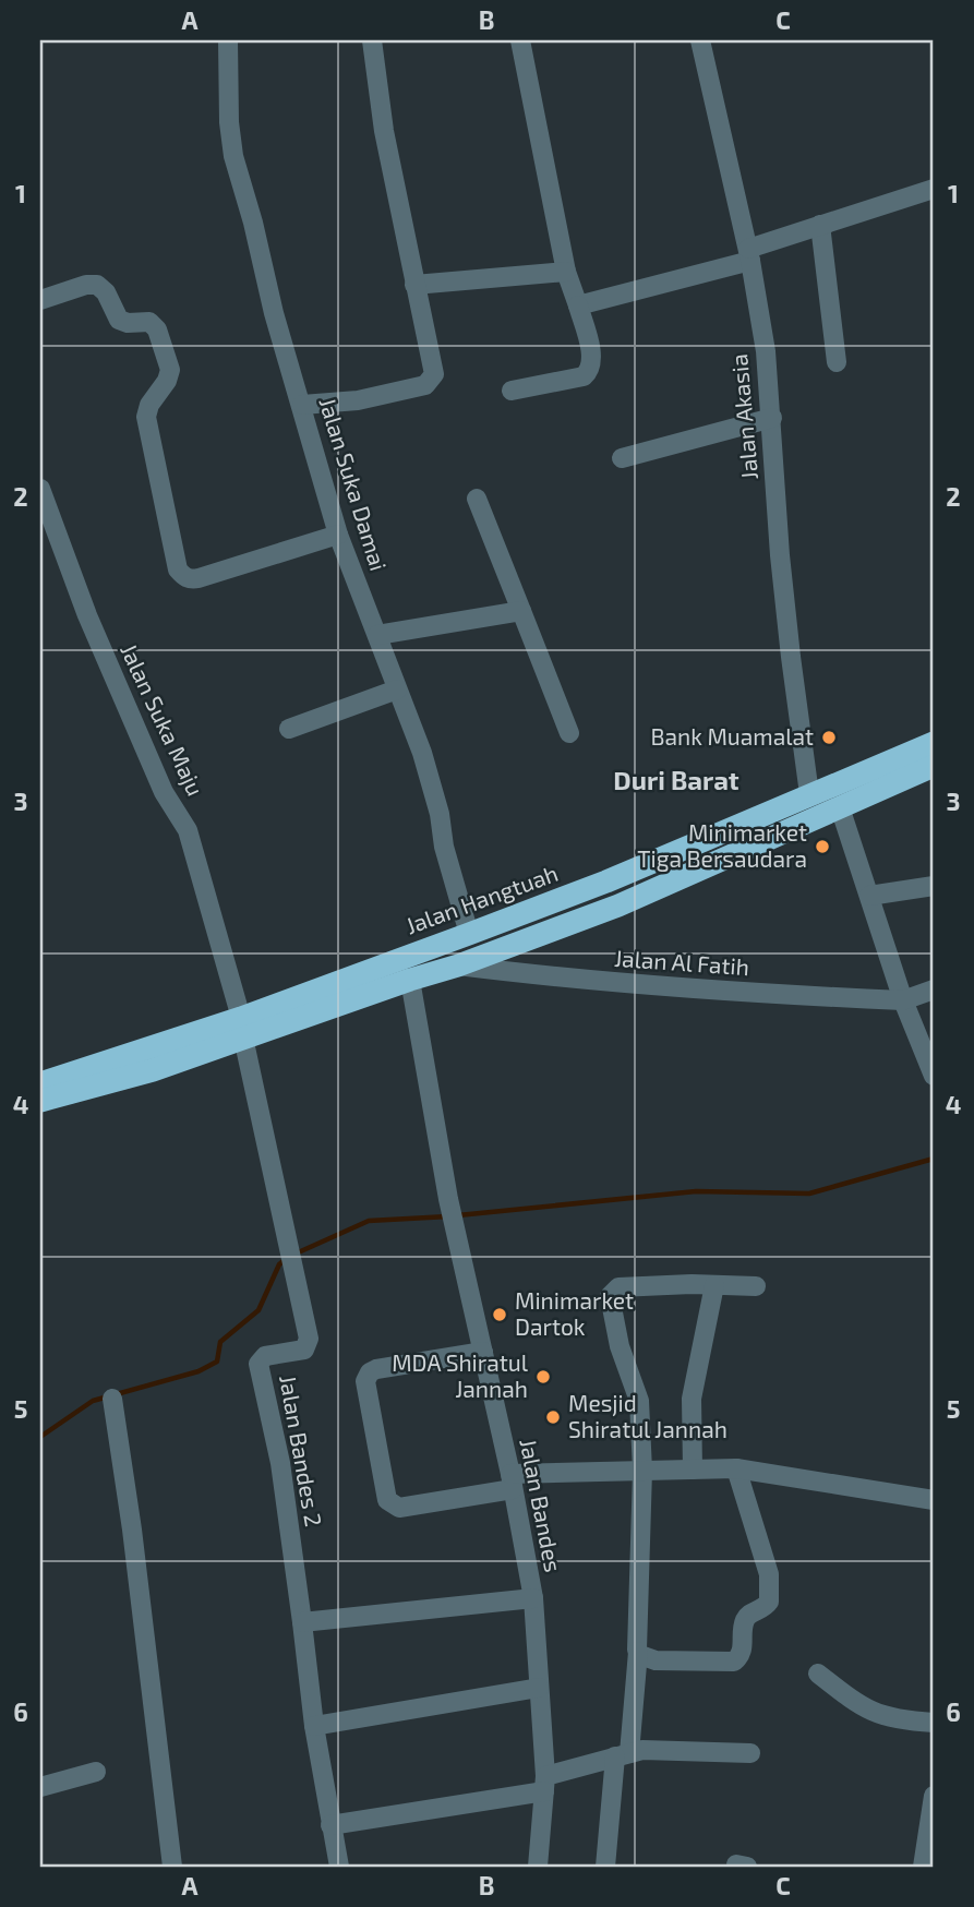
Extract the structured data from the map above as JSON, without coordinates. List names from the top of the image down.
{
  "streets": {
    "highway": ["Jalan Hangtuah"],
    "street": [
      "Jalan Akasia",
      "Jalan Suka Damai",
      "Jalan Suka Maju",
      "Jalan Al Fatih",
      "Jalan Bandes 2",
      "Jalan Bandes"
    ]
  },
  "crossings": [
    ["Jalan Akasia", "Jalan Hangtuah"],
    ["Jalan Suka Damai", "Jalan Hangtuah"],
    ["Jalan Suka Maju", "Jalan Hangtuah"],
    ["Jalan Suka Maju", "Jalan Bandes 2"],
    ["Jalan Hangtuah", "Jalan Al Fatih"],
    ["Jalan Hangtuah", "Jalan Bandes 2"],
    ["Jalan Hangtuah", "Jalan Bandes"]
  ],
  "districts": ["Duri Barat"],
  "places": [
    "Bank Muamalat",
    "Minimarket Tiga Bersaudara",
    "Minimarket Dartok",
    "MDA Shiratul Jannah",
    "Mesjid Shiratul Jannah"
  ],
  "grid": {
    "columns": ["A", "B", "C"],
    "rows": [
      "1",
      "2",
      "3",
      "4",
      "5",
      "6"
    ]
  }
}
